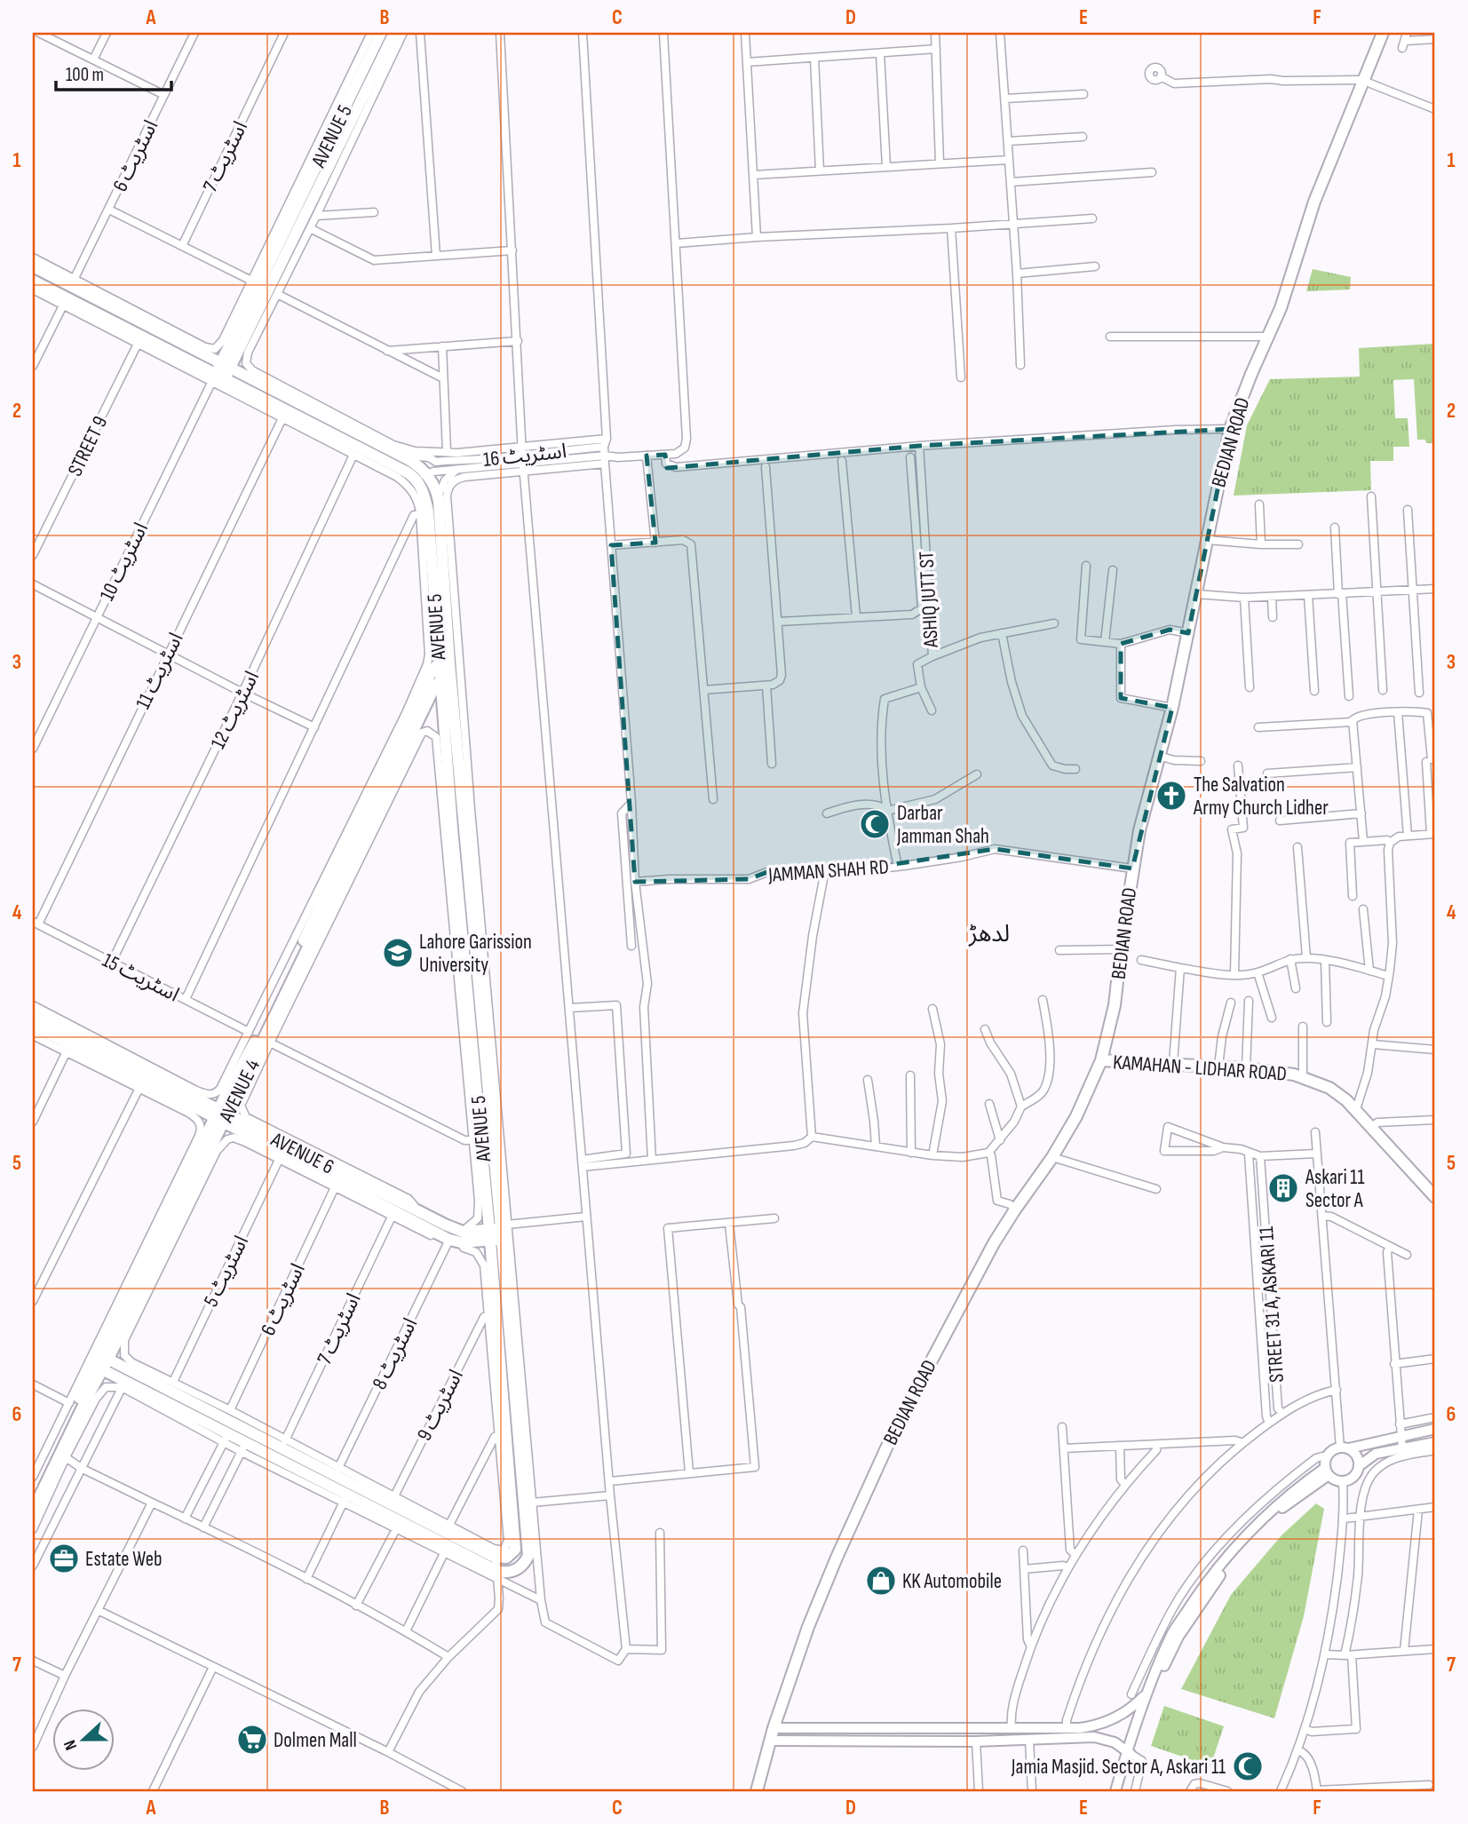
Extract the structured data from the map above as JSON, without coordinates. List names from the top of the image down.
{
  "streets": {
    "main road": [
      "AVENUE 5",
      "BEDIAN ROAD",
      "KAMAHAN - LIDHAR ROAD",
      "AVENUE 4",
      "AVENUE 6"
    ],
    "street": [
      "اسٹریٹ 6",
      "اسٹریٹ 7",
      "STREET 9",
      "اسٹریٹ 16",
      "اسٹریٹ 10",
      "ASHIQ JUTT ST",
      "اسٹریٹ 11",
      "اسٹریٹ 12",
      "JAMMAN SHAH RD",
      "اسٹریٹ 15",
      "اسٹریٹ 5",
      "STREET 31 A, ASKARI 11",
      "اسٹریٹ 8",
      "اسٹریٹ 9"
    ]
  },
  "crossings": [
    ["AVENUE 5", "اسٹریٹ 16"],
    ["AVENUE 5", "AVENUE 4"],
    ["AVENUE 5", "AVENUE 6"],
    ["AVENUE 5", "اسٹریٹ 8"],
    ["BEDIAN ROAD", "JAMMAN SHAH RD"],
    ["BEDIAN ROAD", "KAMAHAN - LIDHAR ROAD"],
    ["اسٹریٹ 11", "اسٹریٹ 15"],
    ["اسٹریٹ 12", "اسٹریٹ 15"],
    ["AVENUE 4", "AVENUE 6"],
    ["AVENUE 6", "اسٹریٹ 8"]
  ],
  "districts": ["لدھڑ"],
  "places": {
    "church": ["The Salvation Army Church Lidher"],
    "mosque": ["Darbar Jamman Shah", "Jamia Masjid. Sector A, Askari 11"],
    "school or university": ["Lahore Garission University"],
    "building": ["Askari 11 Sector A"],
    "office": ["Estate Web"],
    "shop": ["KK Automobile"],
    "supermarket": ["Dolmen Mall"]
  },
  "scale_bar": "100 m",
  "north": "left",
  "grid": {
    "columns": [
      "A",
      "B",
      "C",
      "D",
      "E",
      "F"
    ],
    "rows": [
      "1",
      "2",
      "3",
      "4",
      "5",
      "6",
      "7"
    ]
  }
}
